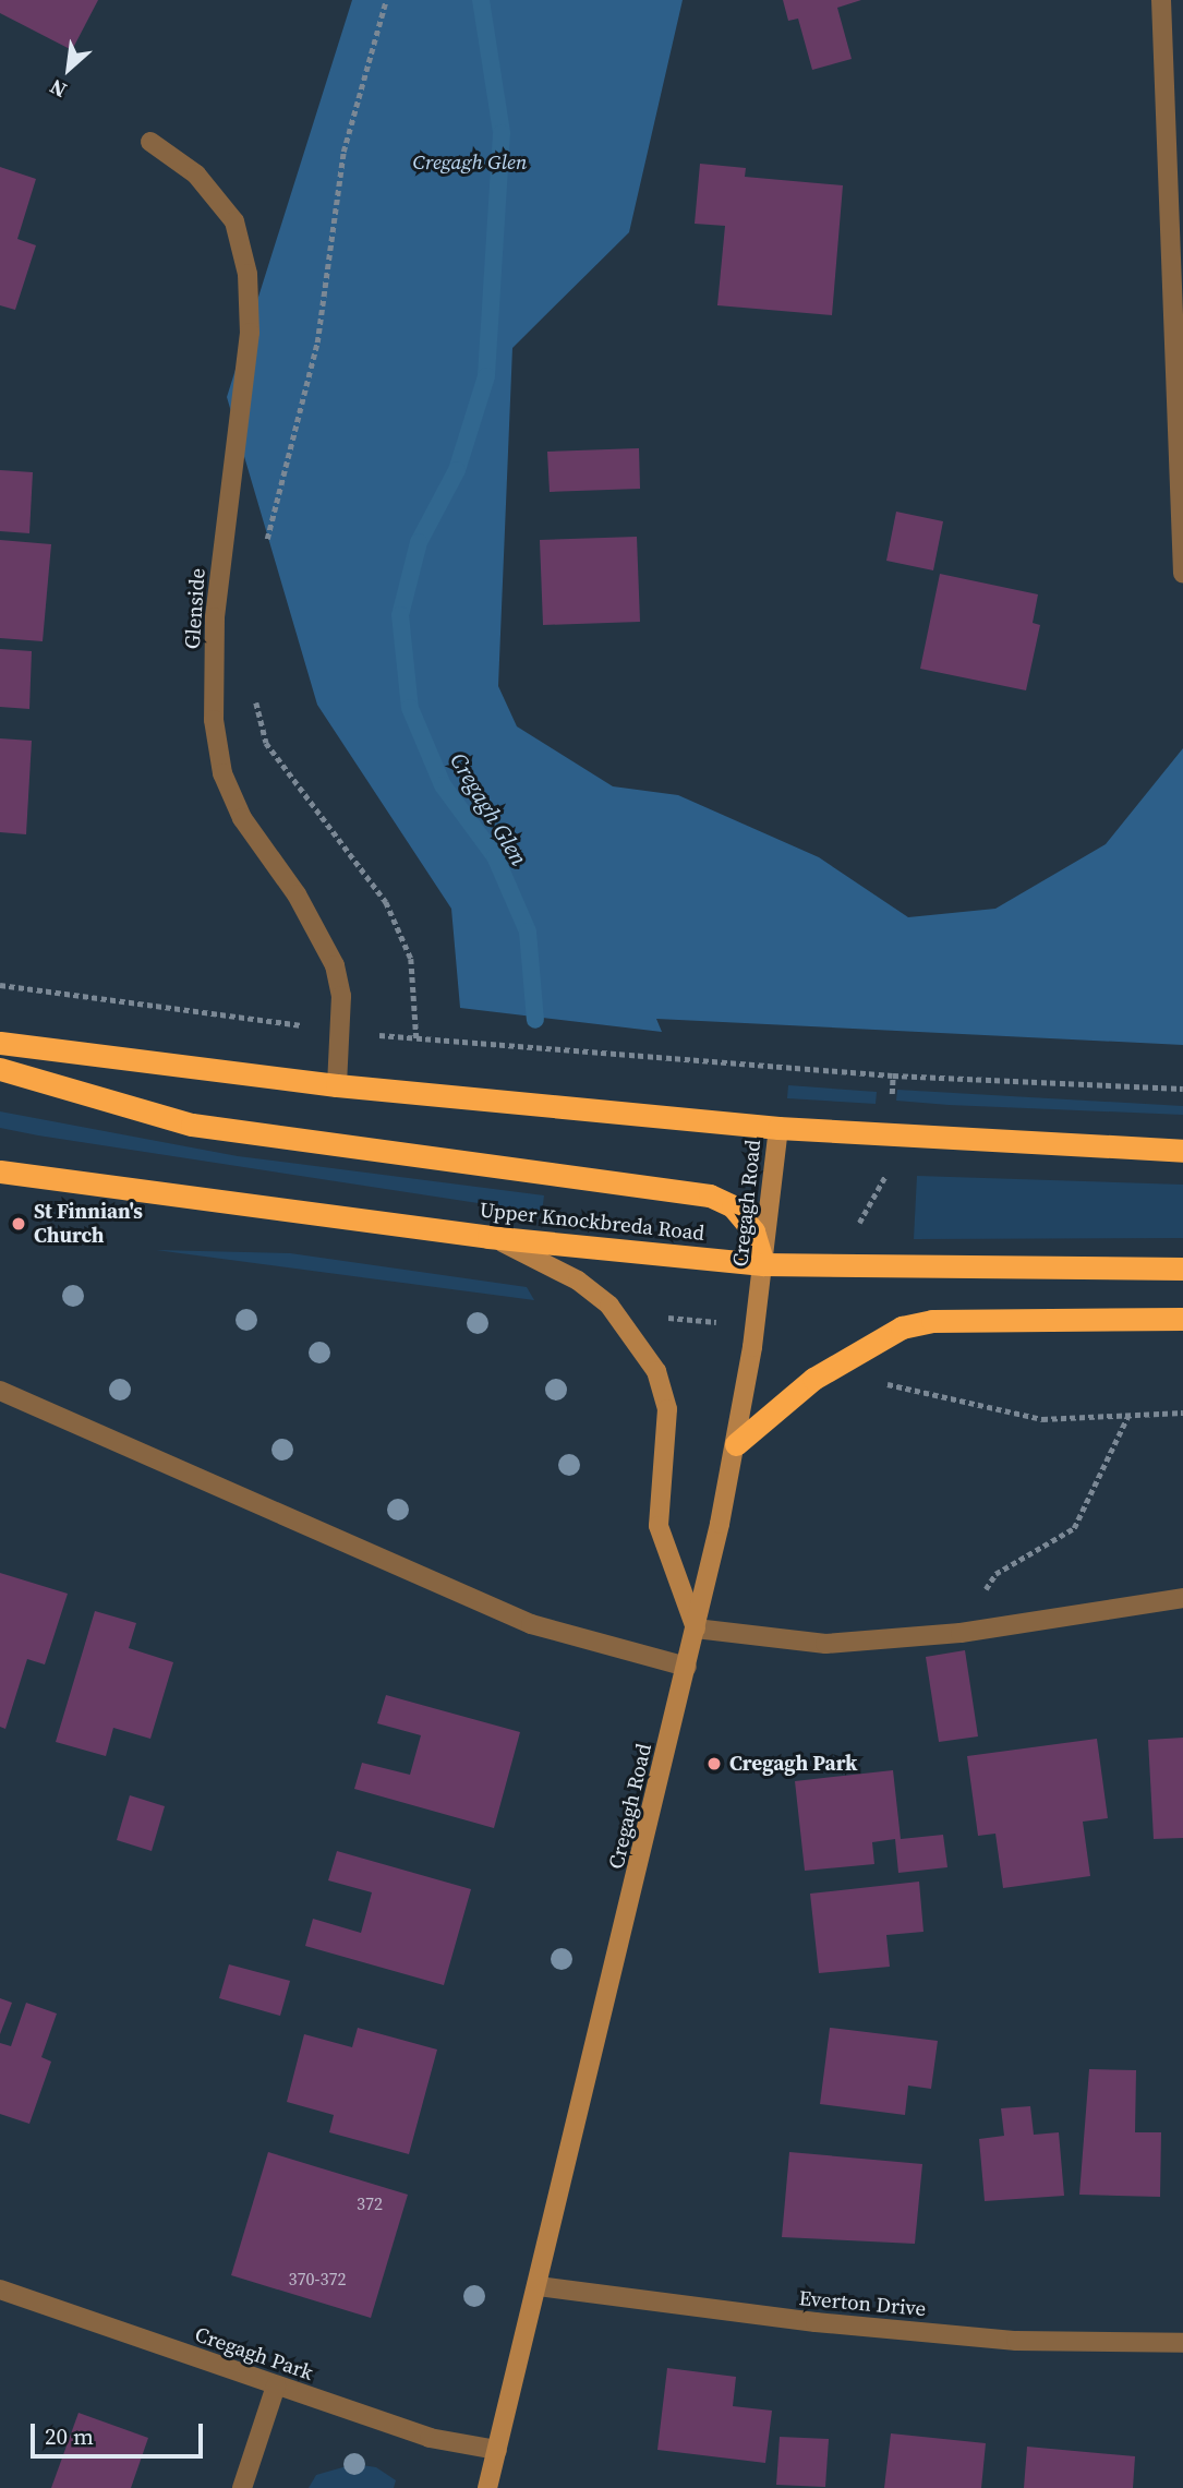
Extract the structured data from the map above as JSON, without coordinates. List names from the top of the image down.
{
  "streets": {
    "highway": ["Upper Knockbreda Road"],
    "street": [
      "Glenside",
      "Cregagh Road",
      "Everton Drive",
      "Cregagh Park"
    ]
  },
  "crossings": [
    ["Cregagh Road", "Upper Knockbreda Road"],
    ["Cregagh Road", "Everton Drive"],
    ["Cregagh Road", "Cregagh Park"]
  ],
  "water": ["Cregagh Glen"],
  "parks": ["Cregagh Glen"],
  "places": ["St Finnian's Church", "Cregagh Park"],
  "house_numbers": ["372", "370-372"],
  "scale_bar": "20 m",
  "north": "bottom left"
}
